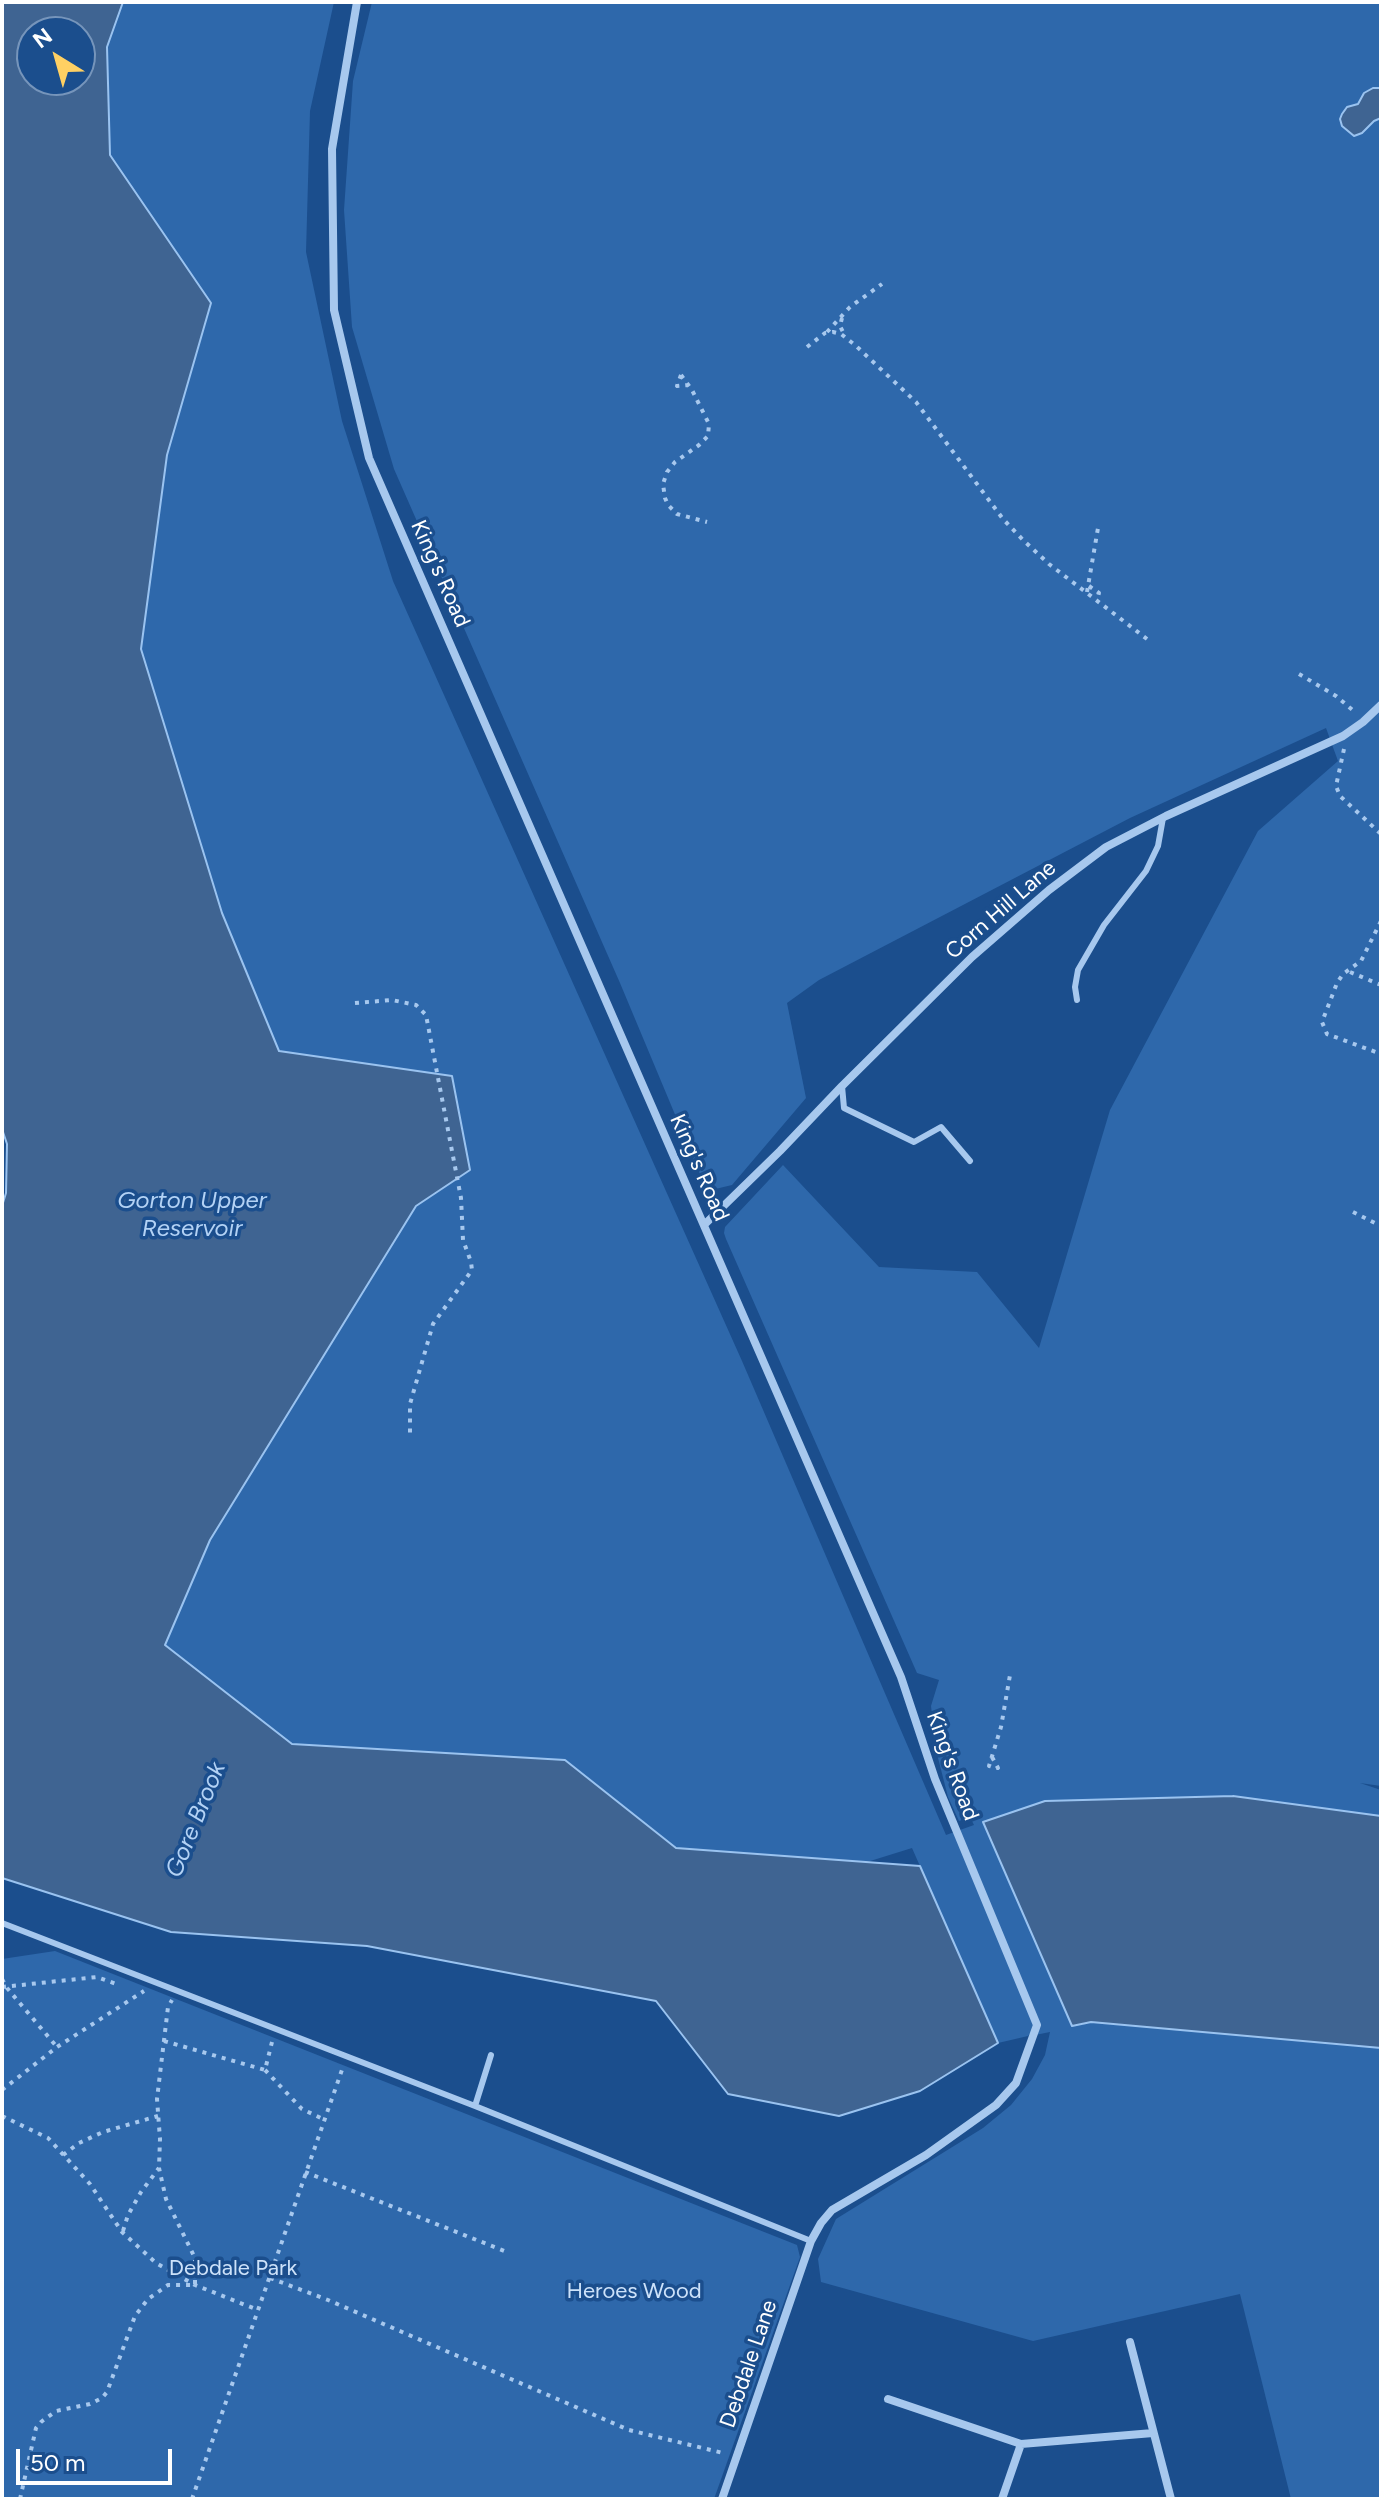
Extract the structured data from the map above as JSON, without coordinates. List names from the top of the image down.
{
  "streets": {
    "street": ["King's Road", "Corn Hill Lane", "Debdale Lane"]
  },
  "crossings": [
    ["King's Road", "Corn Hill Lane"],
    ["King's Road", "Debdale Lane"]
  ],
  "water": ["Gorton Upper Reservoir", "Gore Brook"],
  "parks": ["Debdale Park", "Heroes Wood"],
  "scale_bar": "50 m",
  "north": "top left"
}
